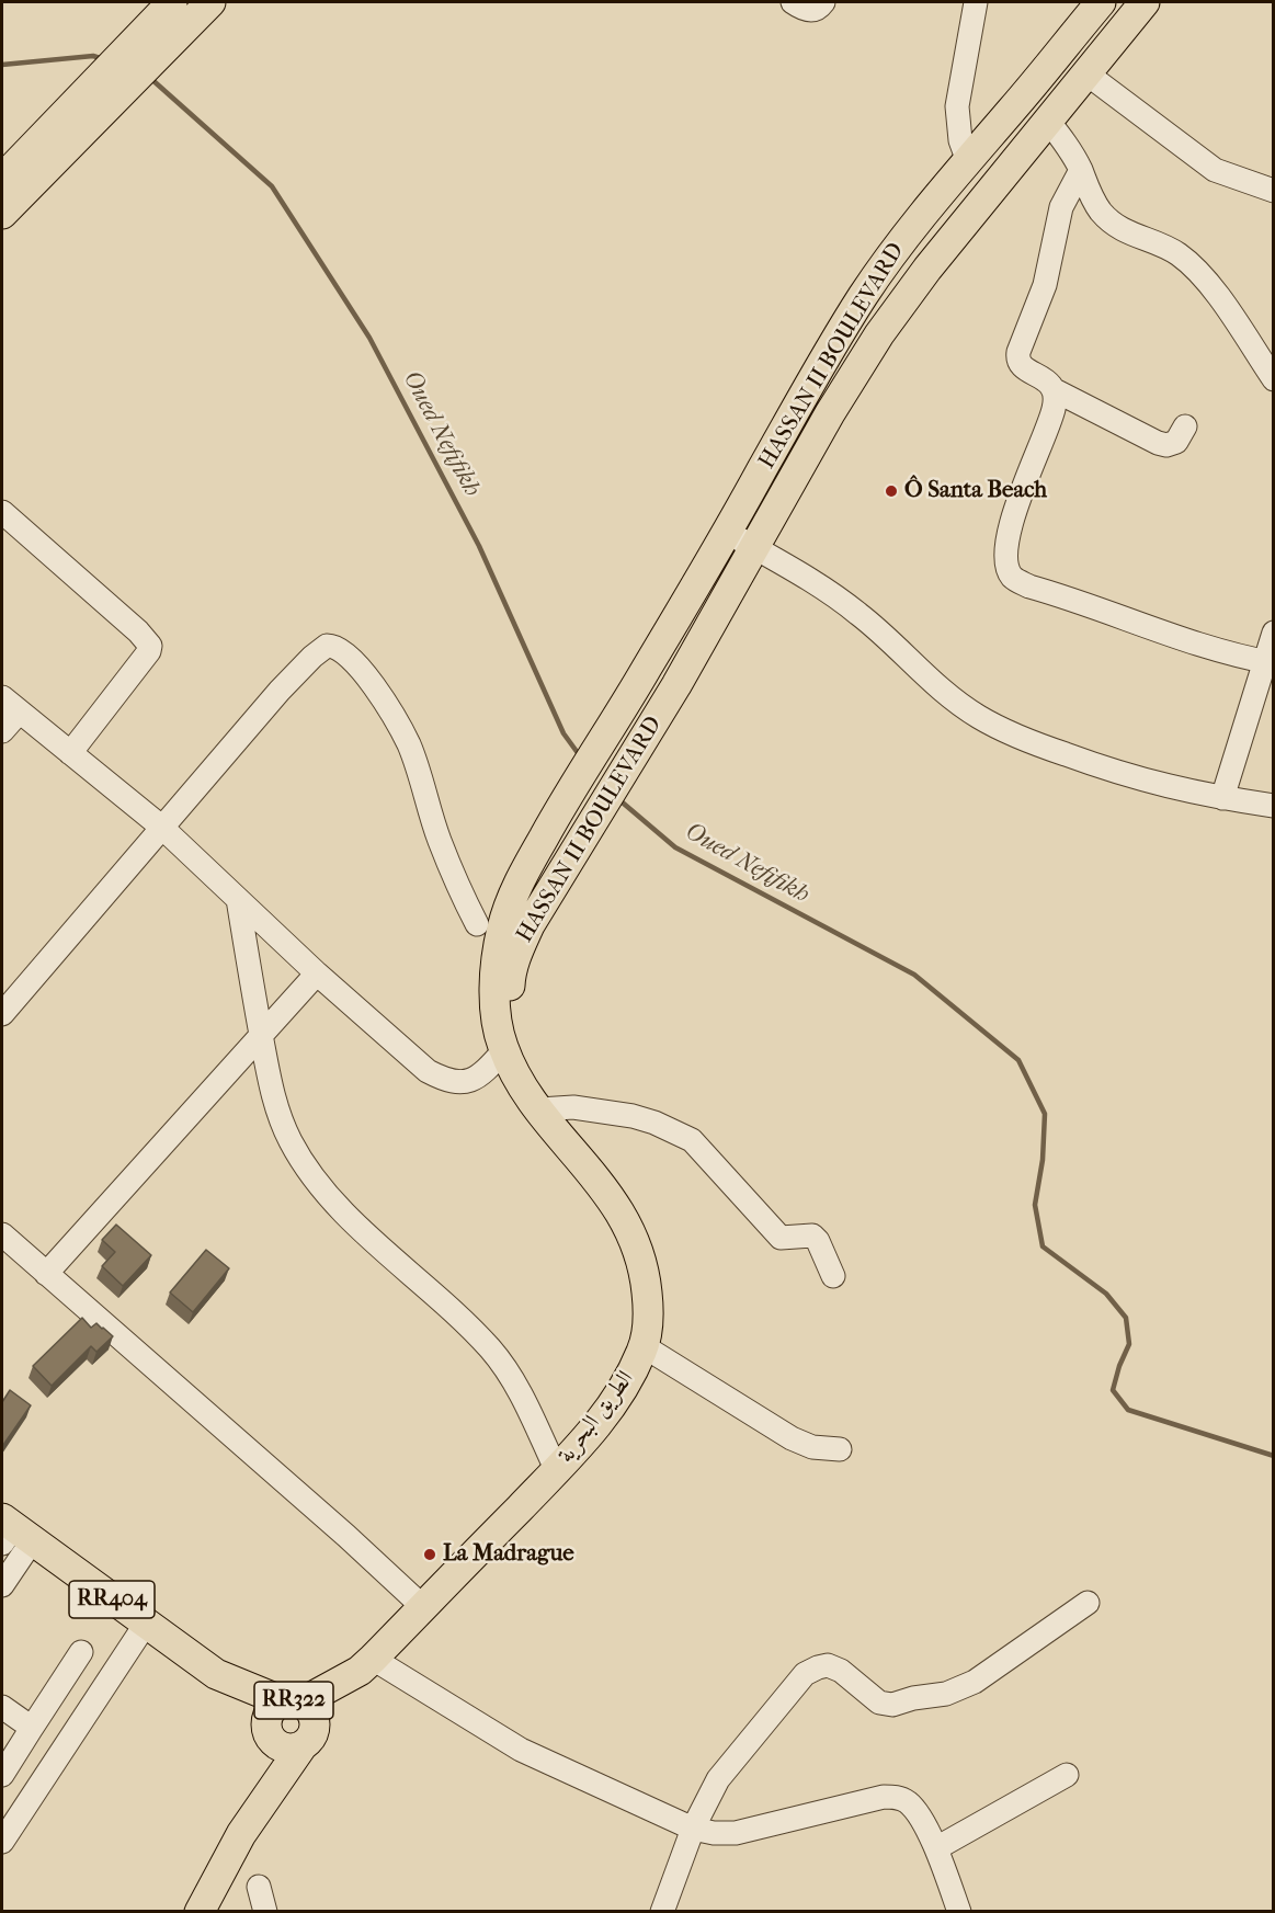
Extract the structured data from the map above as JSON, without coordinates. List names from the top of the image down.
{
  "streets": {
    "main road": [
      "HASSAN II BOULEVARD",
      "الطريق البحرية",
      "RR404",
      "RR322"
    ]
  },
  "crossings": [
    ["HASSAN II BOULEVARD", "الطريق البحرية"],
    ["الطريق البحرية", "RR322"],
    ["RR404", "RR322"]
  ],
  "water": ["Oued Nefifikh"],
  "places": ["Ô Santa Beach", "La Madrague"]
}
